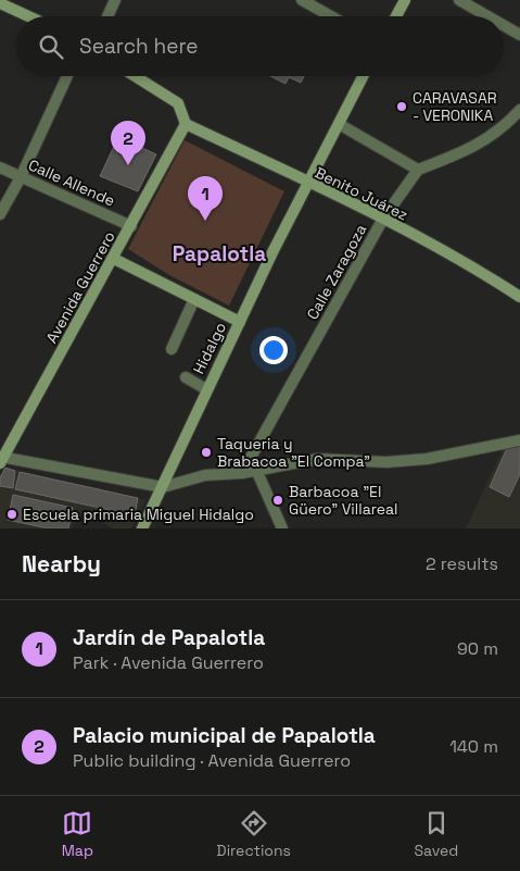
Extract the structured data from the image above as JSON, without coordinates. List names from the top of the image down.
{
  "streets": {
    "main road": ["Benito Juárez", "Avenida Guerrero", "Hidalgo"],
    "street": ["Calle Allende", "Calle Zaragoza"]
  },
  "crossings": [
    ["Calle Allende", "Avenida Guerrero"],
    ["Benito Juárez", "Calle Zaragoza"],
    ["Benito Juárez", "Avenida Guerrero"],
    ["Benito Juárez", "Hidalgo"]
  ],
  "districts": ["Papalotla"],
  "places": [
    "CARAVASAR - VERONIKA",
    "Taqueria y Brabacoa \"El Compa\"",
    "Barbacoa \"El Güero\" Villareal",
    "Escuela primaria Miguel Hidalgo"
  ],
  "page": {
    "search": "Search here",
    "pins": ["2", "1"],
    "heading": ["Nearby", "2 results"],
    "list": [
      {
        "mark": "1",
        "name": "Jardín de Papalotla",
        "note": "Park · Avenida Guerrero",
        "value": "90 m"
      },
      {
        "mark": "2",
        "name": "Palacio municipal de Papalotla",
        "note": "Public building · Avenida Guerrero",
        "value": "140 m"
      }
    ],
    "nav": ["Map", "Directions", "Saved"]
  }
}
